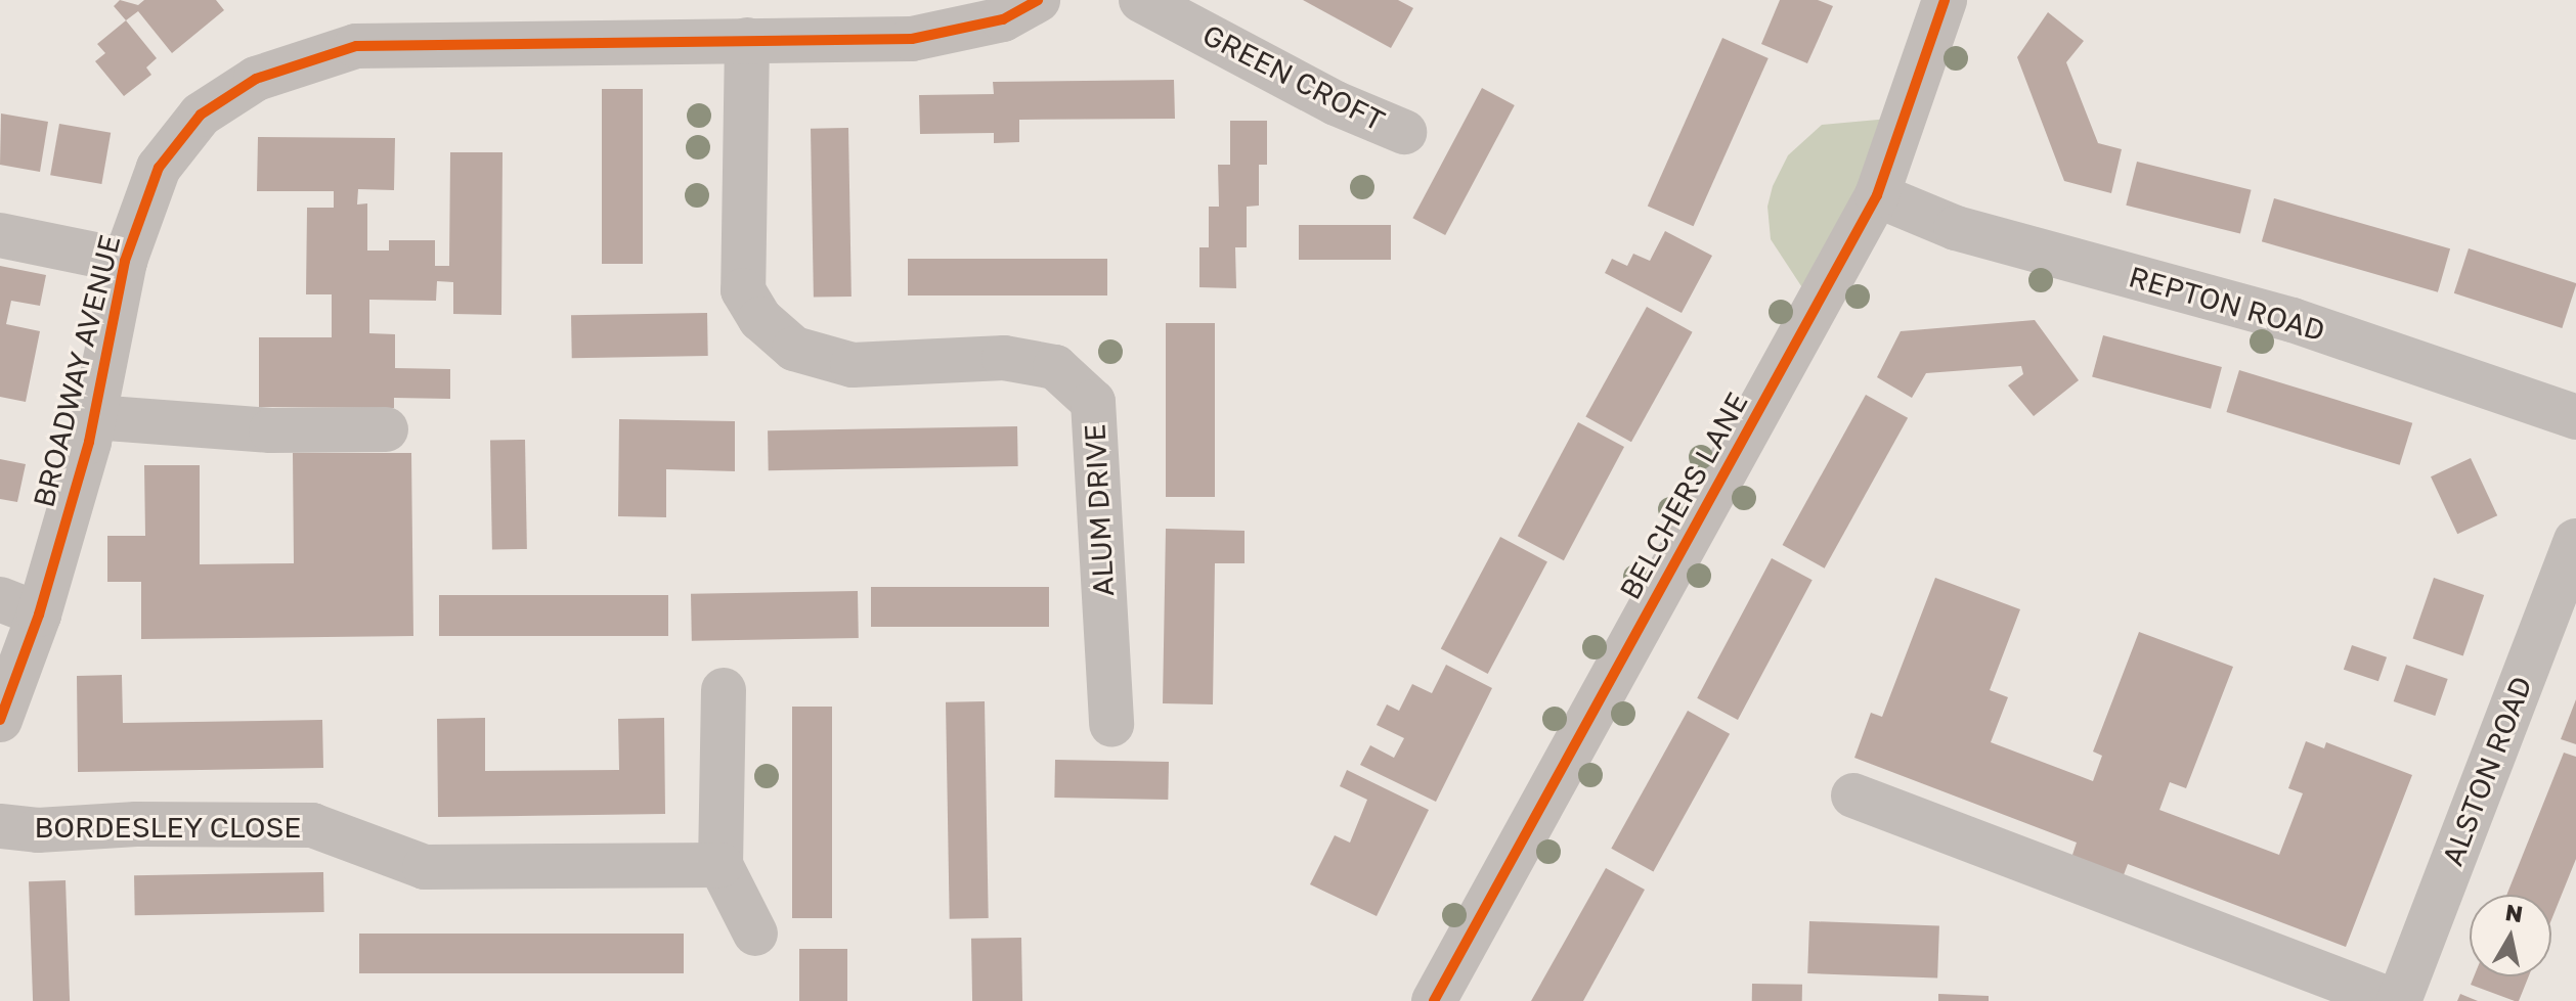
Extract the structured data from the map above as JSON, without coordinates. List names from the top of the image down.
{
  "streets": {
    "street": [
      "GREEN CROFT",
      "REPTON ROAD",
      "BROADWAY AVENUE",
      "BELCHERS LANE",
      "ALUM DRIVE",
      "ALSTON ROAD",
      "BORDESLEY CLOSE"
    ]
  },
  "crossings": [
    ["REPTON ROAD", "BELCHERS LANE"],
    ["BROADWAY AVENUE", "ALUM DRIVE"]
  ],
  "north": "top"
}
